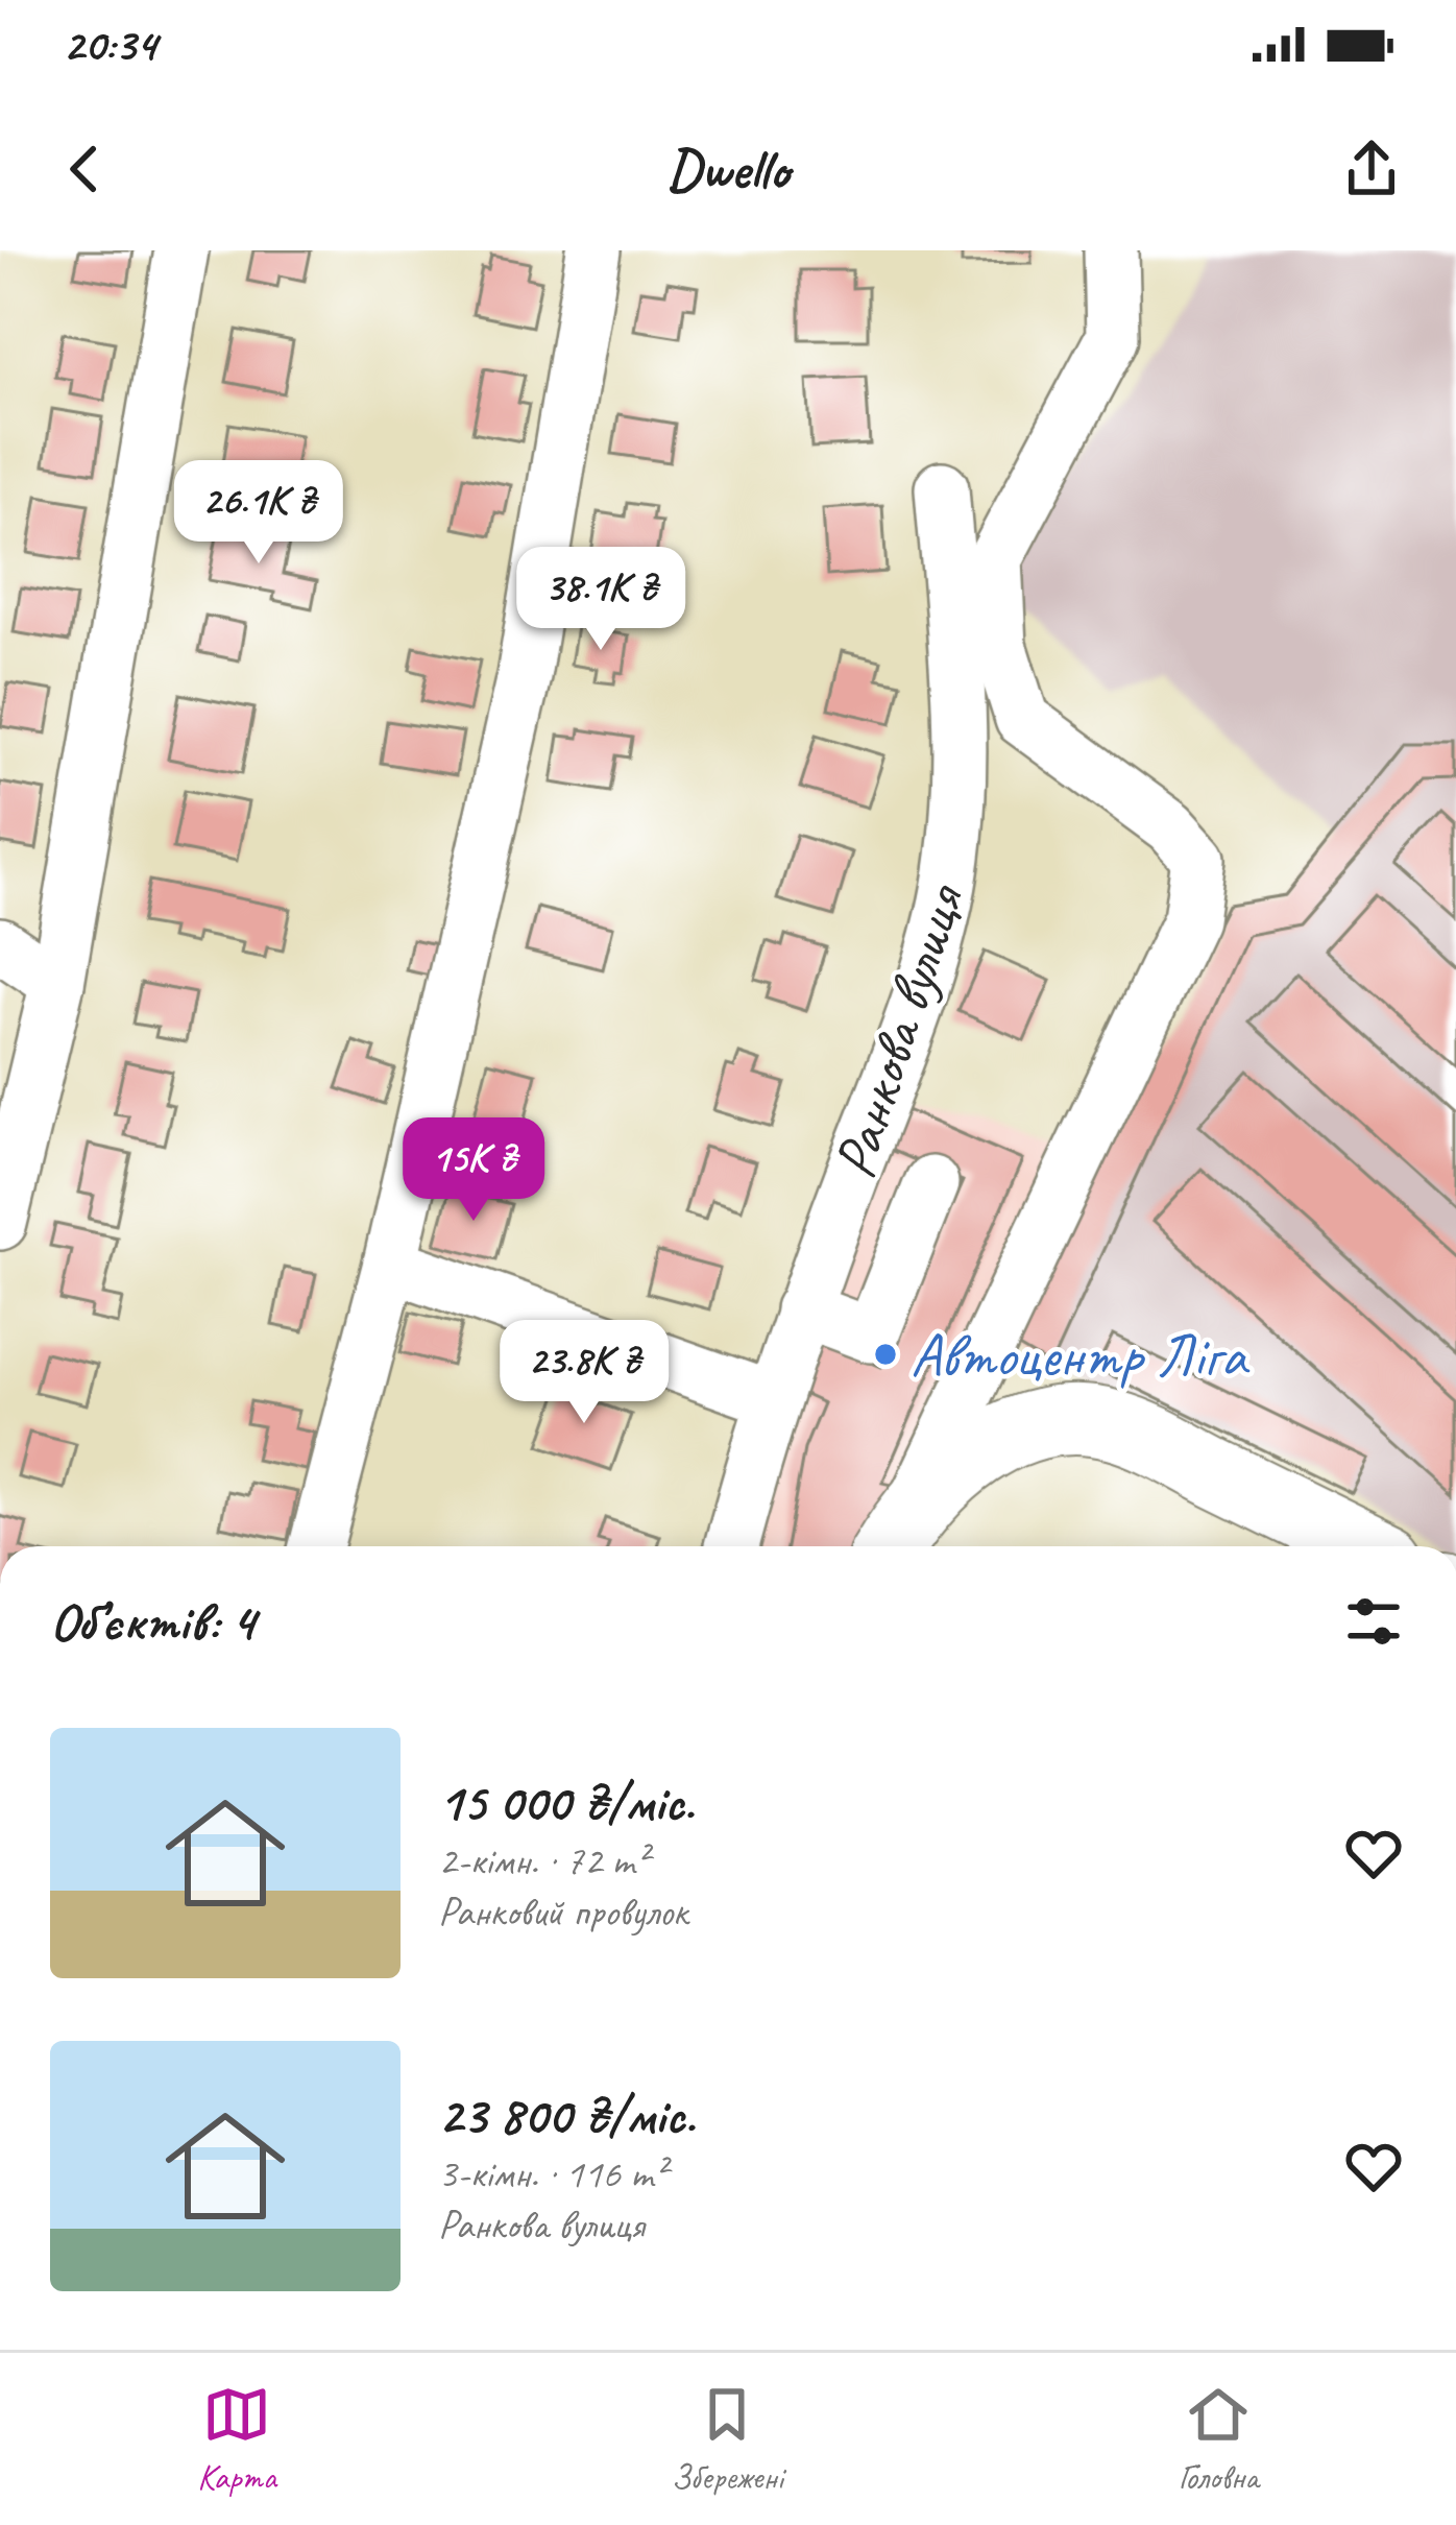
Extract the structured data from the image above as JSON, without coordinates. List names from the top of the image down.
{
  "streets": {
    "street": ["Ранкова вулиця"]
  },
  "places": ["Автоцентр Ліга"],
  "page": {
    "status": "20:34",
    "header": "Dwello",
    "price": [
      "26.1K ₴",
      "38.1K ₴",
      "15K ₴",
      "23.8K ₴"
    ],
    "heading": "Об’єктів: 4",
    "list": [
      {
        "name": "15 000 ₴/міс.",
        "note": "2-кімн. · 72 m² · Ранковий провулок"
      },
      {
        "name": "23 800 ₴/міс.",
        "note": "3-кімн. · 116 m² · Ранкова вулиця"
      }
    ],
    "tabs": ["Карта", "Збережені", "Головна"]
  }
}
